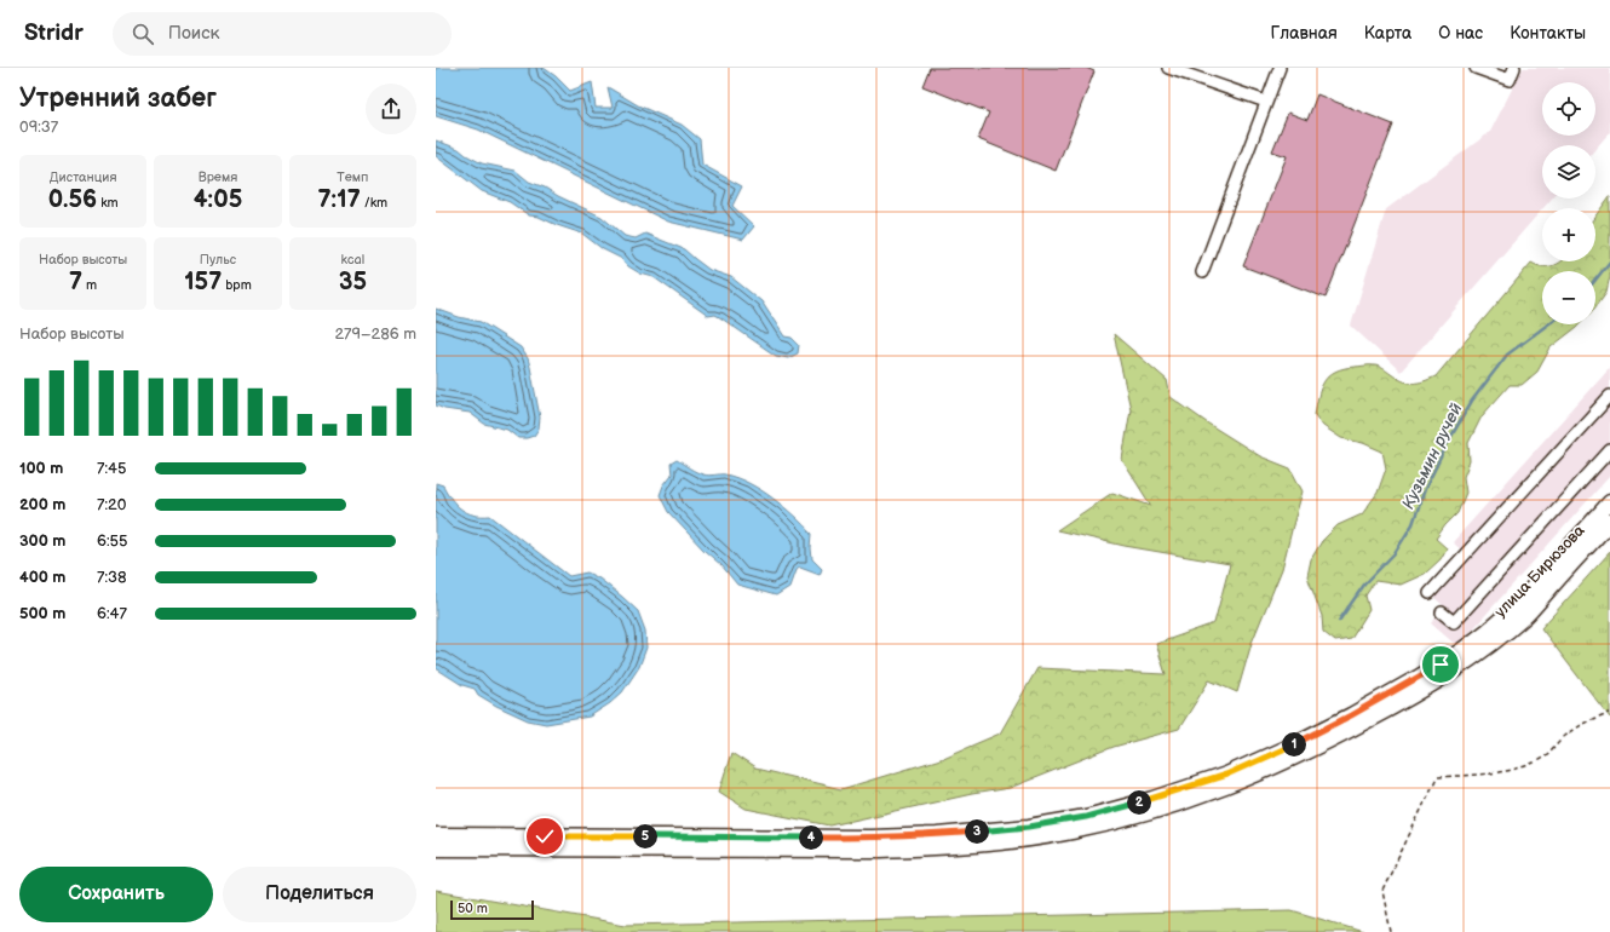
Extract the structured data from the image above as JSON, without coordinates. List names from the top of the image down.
{
  "streets": {
    "main road": ["улица Бирюзова"]
  },
  "water": ["Кузьмин ручей"],
  "scale_bar": "50 m",
  "page": {
    "header": "Stridr",
    "search": "Поиск",
    "nav": [
      "Главная",
      "Карта",
      "О нас",
      "Контакты"
    ],
    "heading": ["Утренний забег", "09:37"],
    "map_buttons": ["+", "−"],
    "stats": [
      ["Дистанция", "0.56 km"],
      ["Время", "4:05"],
      ["Темп", "7:17 /km"],
      ["Набор высоты", "7 m"],
      ["Пульс", "157 bpm"],
      ["kcal", "35"]
    ],
    "chart": ["Набор высоты", "279–286 m"],
    "list": [
      {
        "name": "100 m",
        "note": "7:45"
      },
      {
        "name": "200 m",
        "note": "7:20"
      },
      {
        "name": "300 m",
        "note": "6:55"
      },
      {
        "name": "400 m",
        "note": "7:38"
      },
      {
        "name": "500 m",
        "note": "6:47"
      }
    ],
    "pins": [
      "1",
      "2",
      "3",
      "5",
      "4"
    ],
    "buttons": ["Сохранить", "Поделиться"],
    "scale": "50 m"
  }
}
